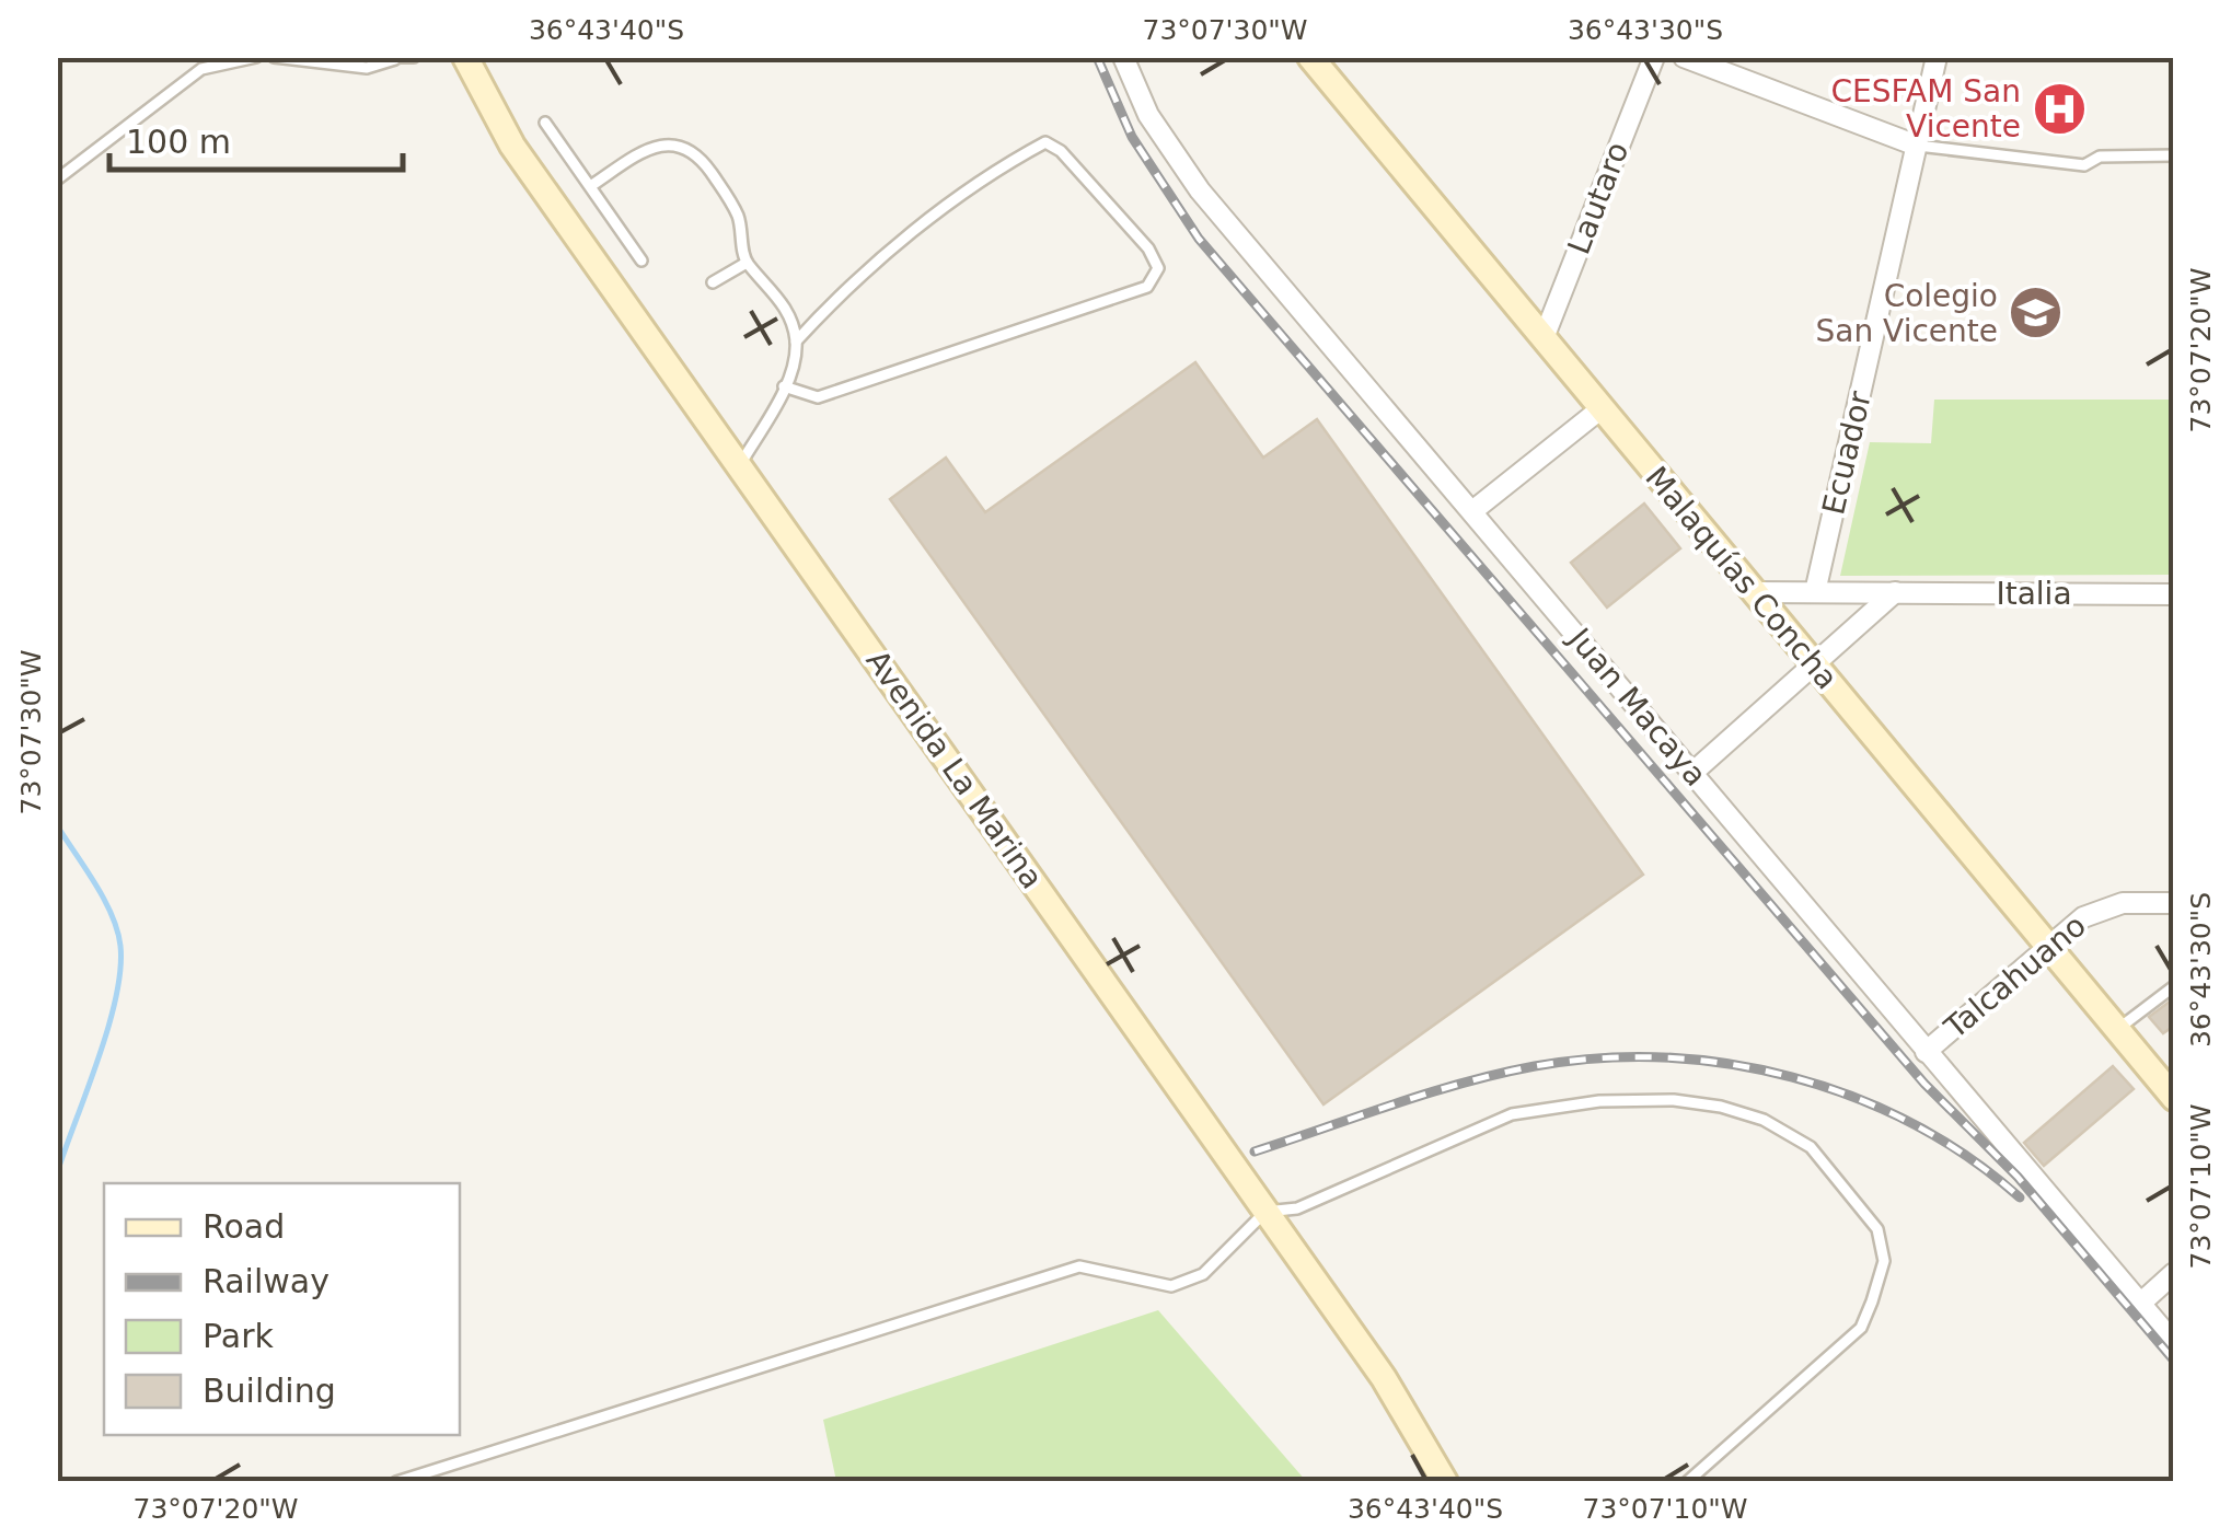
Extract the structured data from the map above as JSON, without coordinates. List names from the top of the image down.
{
  "streets": {
    "main road": ["Malaquías Concha", "Avenida La Marina"],
    "street": [
      "Lautaro",
      "Ecuador",
      "Italia",
      "Juan Macaya",
      "Talcahuano"
    ]
  },
  "crossings": [
    ["Lautaro", "Malaquías Concha"],
    ["Ecuador", "Italia"],
    ["Malaquías Concha", "Italia"],
    ["Malaquías Concha", "Talcahuano"],
    ["Juan Macaya", "Talcahuano"]
  ],
  "places": {
    "hospital": ["CESFAM San Vicente"],
    "school or university": ["Colegio San Vicente"]
  },
  "legend": [
    "Road",
    "Railway",
    "Park",
    "Building"
  ],
  "scale_bar": "100 m",
  "coordinates": [
    "36°43'40\"S",
    "73°07'30\"W",
    "36°43'30\"S",
    "73°07'20\"W",
    "73°07'10\"W"
  ]
}
